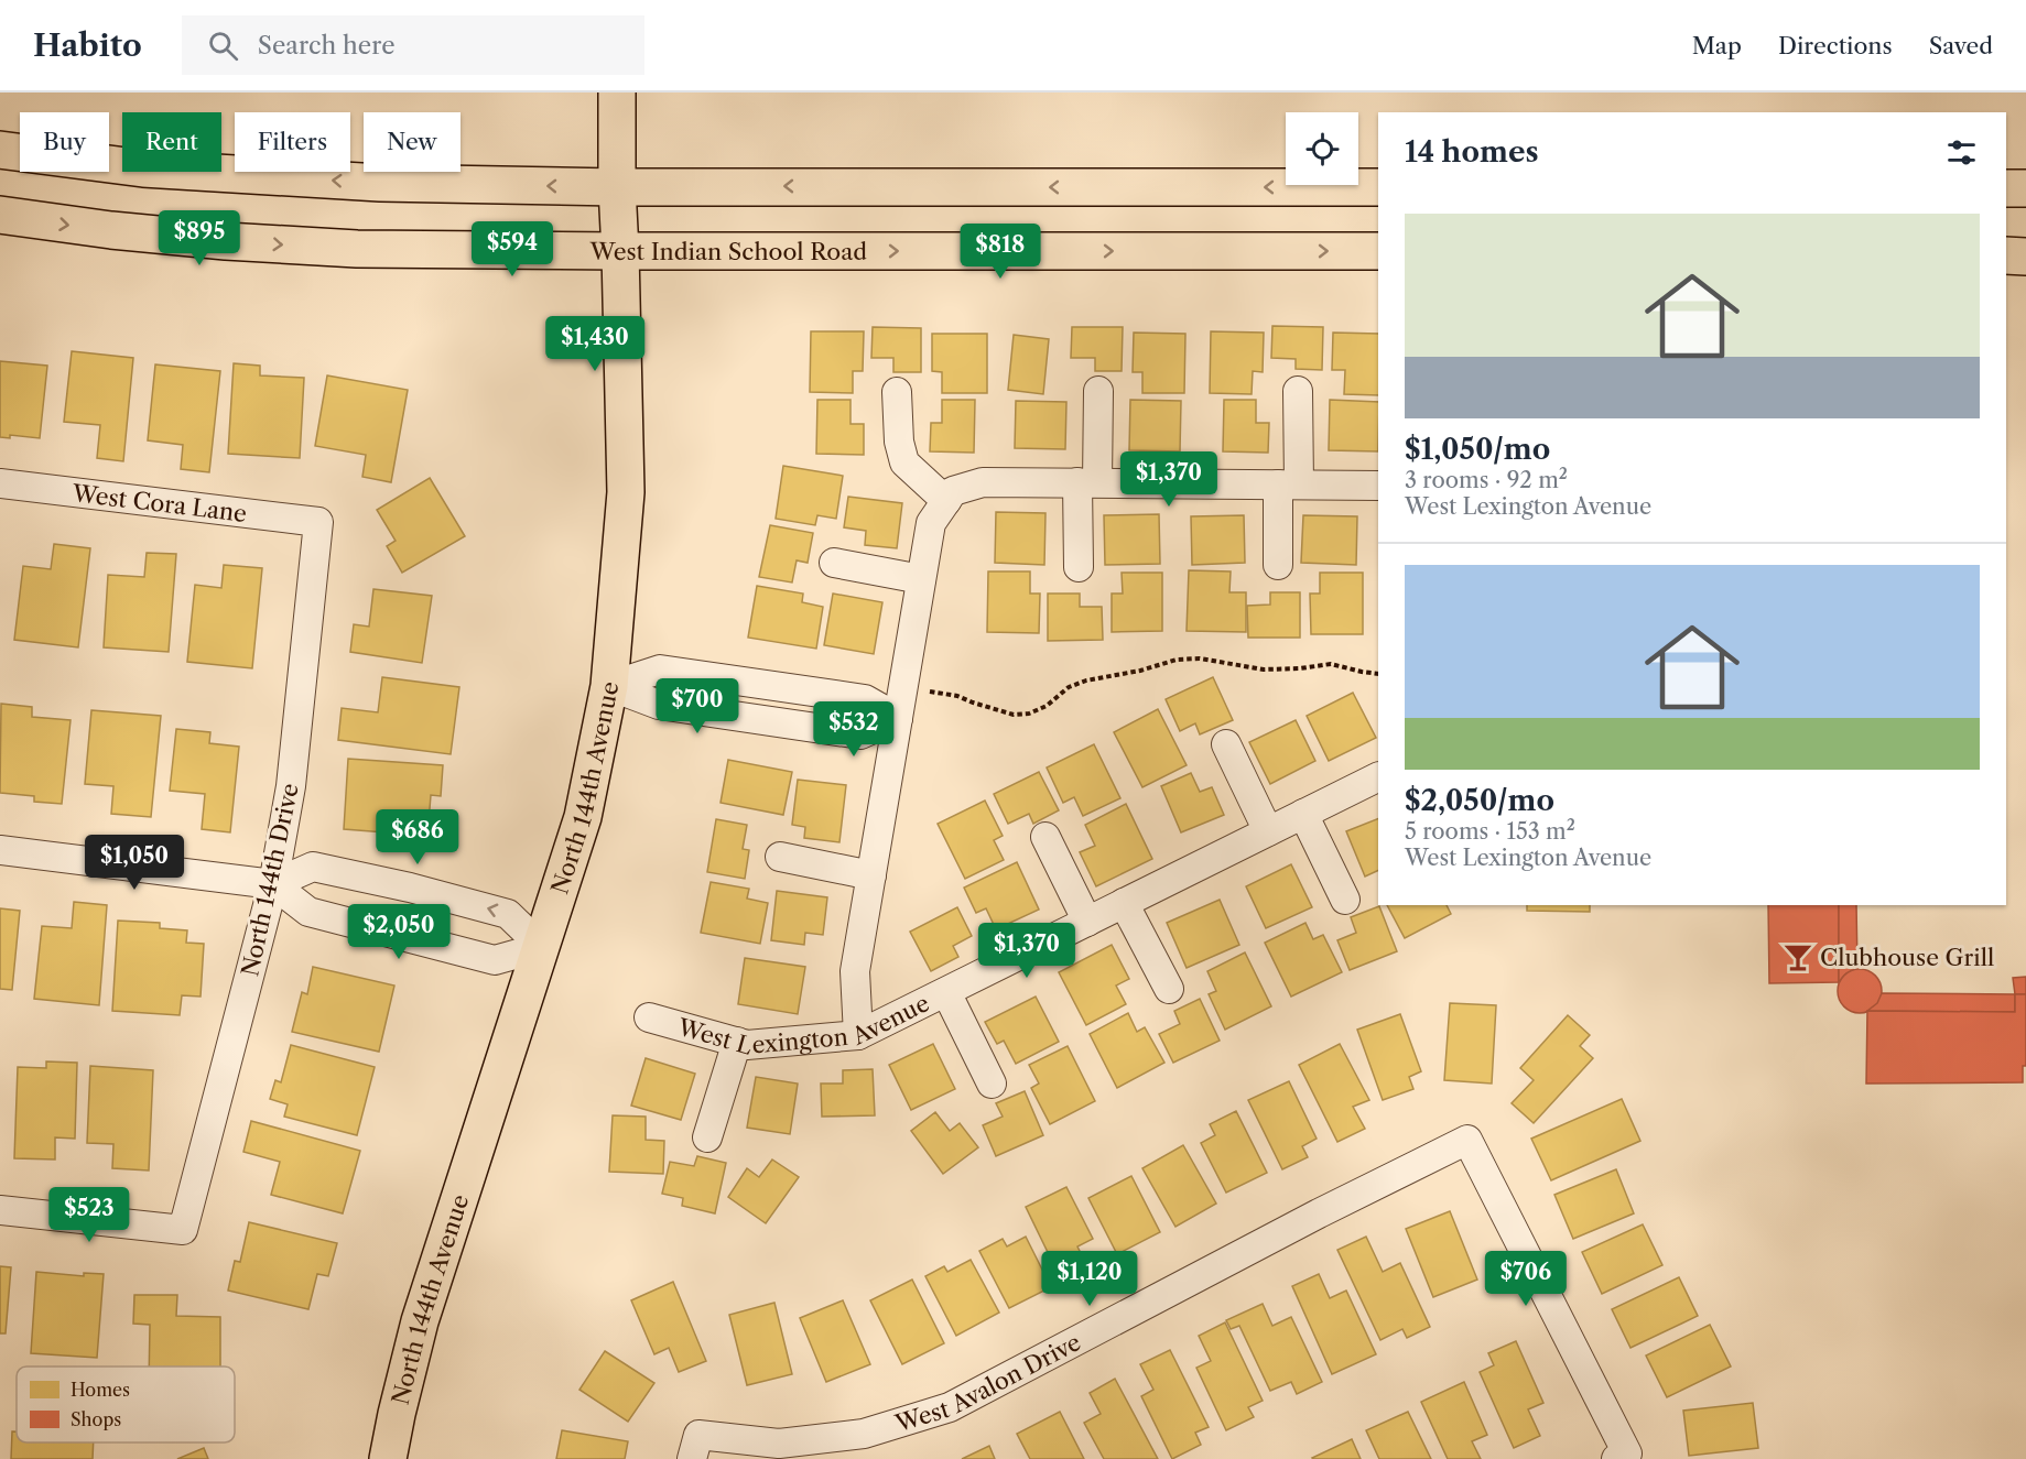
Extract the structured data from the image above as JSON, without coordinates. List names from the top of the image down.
{
  "streets": {
    "main road": ["West Indian School Road", "North 144th Avenue"],
    "street": [
      "West Cora Lane",
      "North 144th Drive",
      "West Lexington Avenue",
      "West Avalon Drive"
    ]
  },
  "crossings": [
    ["West Indian School Road", "North 144th Avenue"],
    ["West Cora Lane", "North 144th Drive"]
  ],
  "places": {
    "bar": ["Clubhouse Grill"]
  },
  "legend": ["Homes", "Shops"],
  "page": {
    "header": "Habito",
    "search": "Search here",
    "nav": ["Map", "Directions", "Saved"],
    "chip": [
      "Buy",
      "Rent",
      "Filters",
      "New"
    ],
    "heading": "14 homes",
    "list": [
      {
        "name": "$1,050/mo",
        "note": "3 rooms · 92 m² · West Lexington Avenue"
      },
      {
        "name": "$2,050/mo",
        "note": "5 rooms · 153 m² · West Lexington Avenue"
      }
    ],
    "price": [
      "$895",
      "$594",
      "$818",
      "$1,430",
      "$1,370",
      "$700",
      "$532",
      "$686",
      "$1,050",
      "$2,050",
      "$1,370",
      "$523",
      "$1,120",
      "$706"
    ]
  }
}
